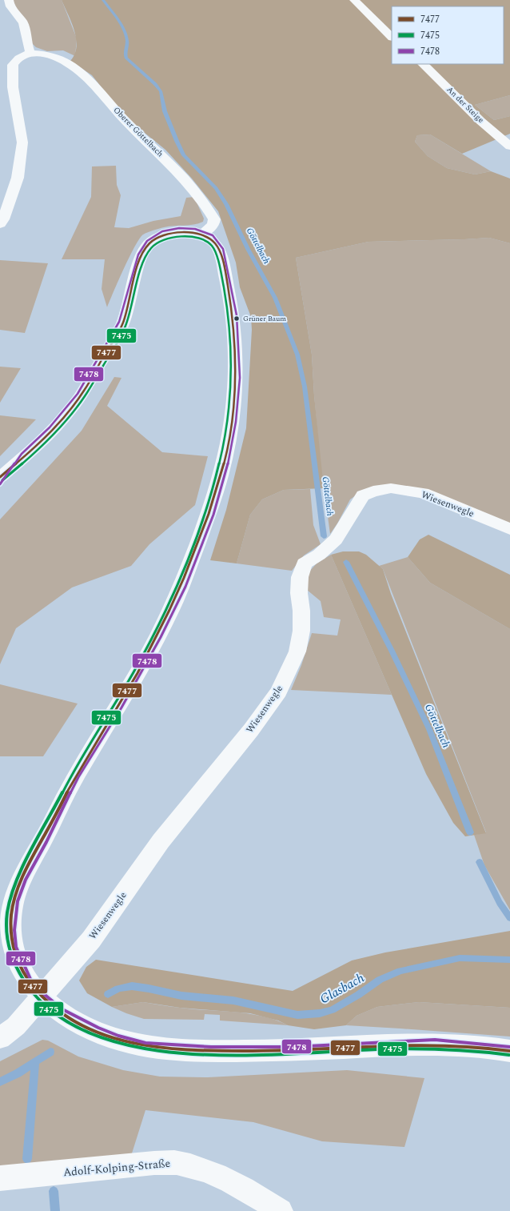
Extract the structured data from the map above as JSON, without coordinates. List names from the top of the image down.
{
  "streets": {
    "street": [
      "An der Steige",
      "Oberer Göttelbach",
      "Wiesenwegle",
      "Adolf-Kolping-Straße"
    ]
  },
  "water": ["Göttelbach", "Glasbach"],
  "places": ["Grüner Baum"],
  "lines": ["transit line 7478", "transit line 7477", "transit line 7475"],
  "legend": ["7477", "7475", "7478"]
}
